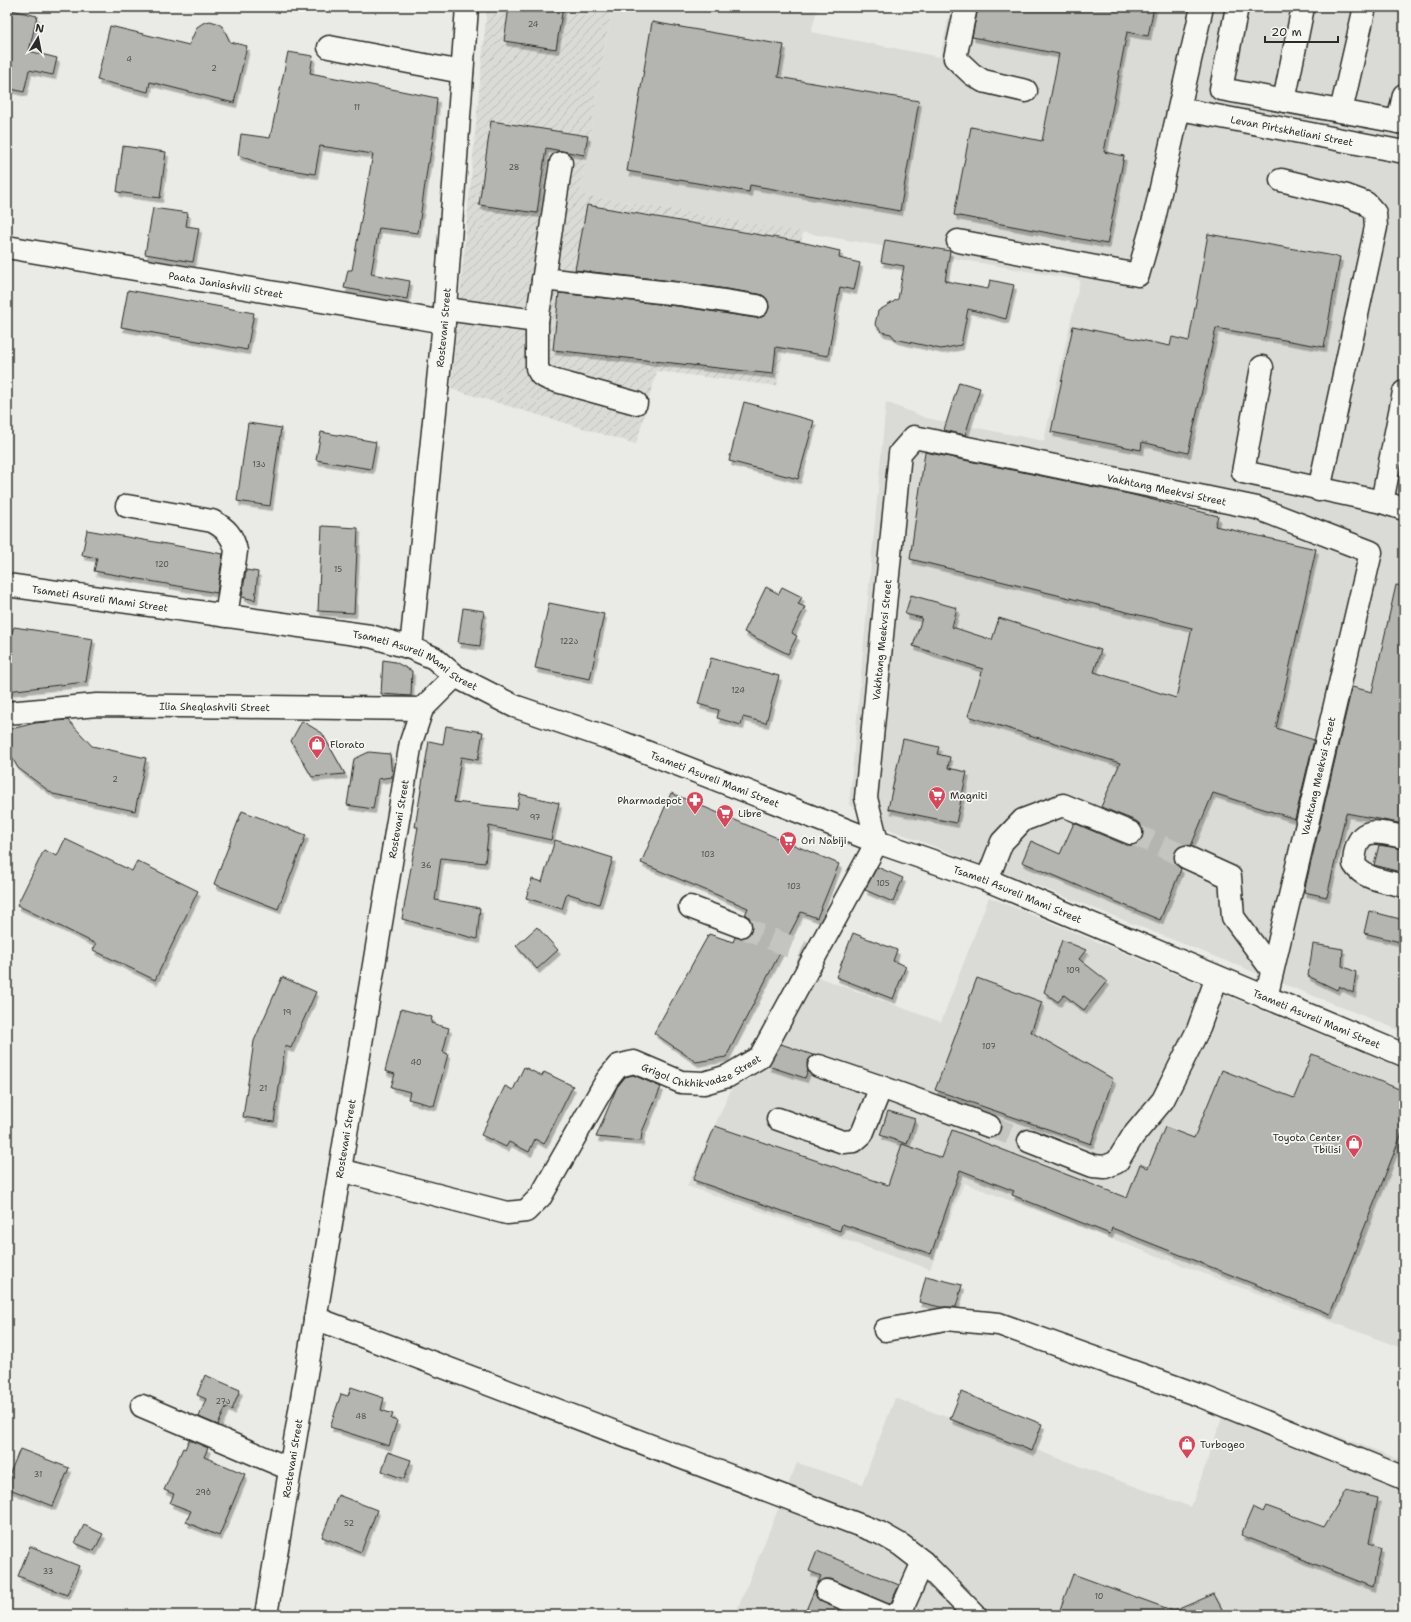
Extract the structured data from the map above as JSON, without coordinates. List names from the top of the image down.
{
  "streets": {
    "street": [
      "Levan Pirtskheliani Street",
      "Paata Janiashvili Street",
      "Rostevani Street",
      "Vakhtang Meekvsi Street",
      "Tsameti Asureli Mami Street",
      "Ilia Sheqlashvili Street",
      "Grigol Chkhikvadze Street"
    ]
  },
  "crossings": [
    ["Paata Janiashvili Street", "Rostevani Street"],
    ["Rostevani Street", "Tsameti Asureli Mami Street"],
    ["Rostevani Street", "Ilia Sheqlashvili Street"],
    ["Rostevani Street", "Grigol Chkhikvadze Street"],
    ["Vakhtang Meekvsi Street", "Tsameti Asureli Mami Street"],
    ["Vakhtang Meekvsi Street", "Grigol Chkhikvadze Street"],
    ["Tsameti Asureli Mami Street", "Grigol Chkhikvadze Street"]
  ],
  "places": {
    "shop": ["Florato", "Toyota Center Tbilisi", "Turbogeo"],
    "supermarket": ["Magniti", "Libre", "Ori Nabiji"],
    "pharmacy": ["Pharmadepot"]
  },
  "house_numbers": [
    "24",
    "4",
    "2",
    "11",
    "28",
    "13ა",
    "120",
    "15",
    "122ა",
    "124",
    "2",
    "97",
    "103",
    "36",
    "105",
    "103",
    "109",
    "19",
    "107",
    "40",
    "21",
    "27ა",
    "48",
    "31",
    "29ბ",
    "52",
    "33",
    "10"
  ],
  "scale_bar": "20 m",
  "north": "top"
}
